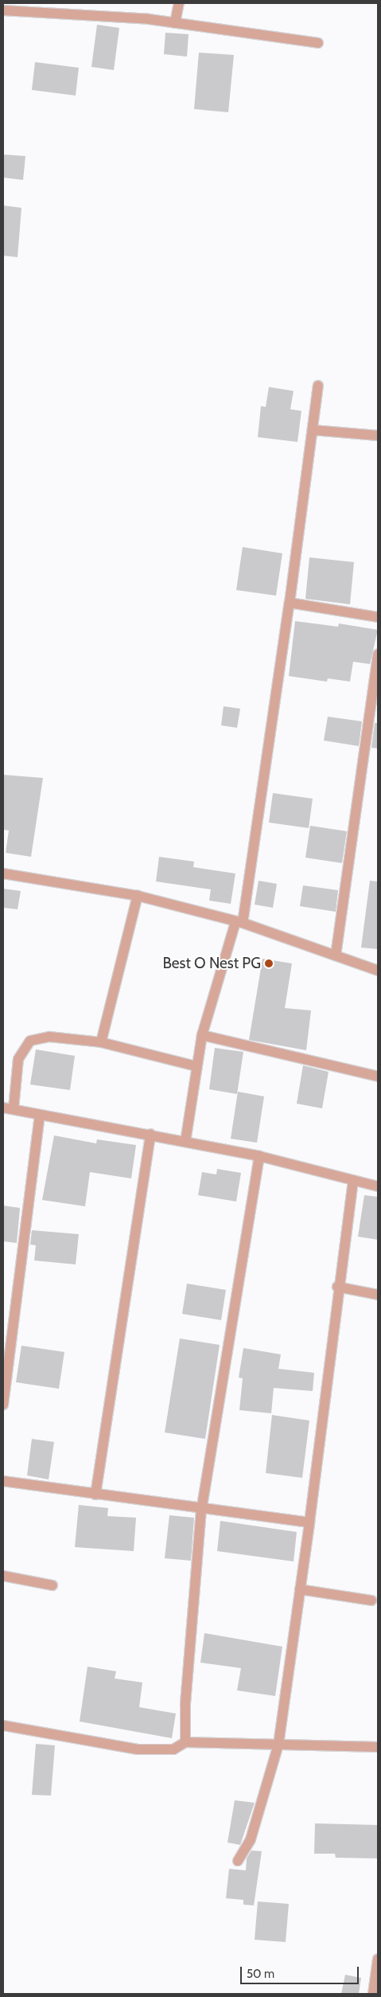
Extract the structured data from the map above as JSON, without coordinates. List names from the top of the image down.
{
  "places": ["Best O Nest PG"],
  "scale_bar": "50 m"
}
